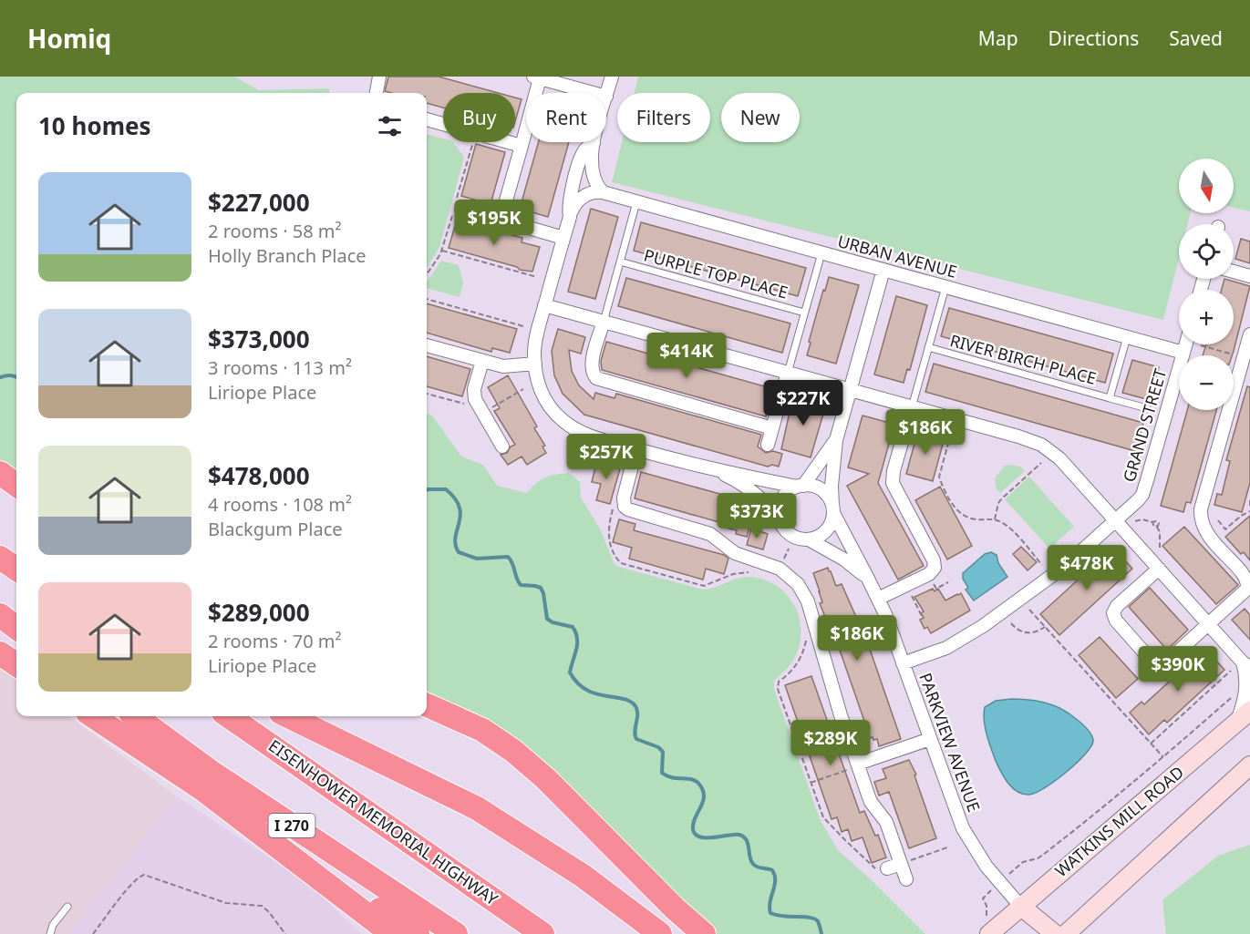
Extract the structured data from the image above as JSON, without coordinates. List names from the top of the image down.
{
  "streets": {
    "highway": ["EISENHOWER MEMORIAL HIGHWAY", "I 270"],
    "main road": ["WATKINS MILL ROAD"],
    "street": ["URBAN AVENUE", "GRAND STREET", "PARKVIEW AVENUE"],
    "lane": ["PURPLE TOP PLACE", "RIVER BIRCH PLACE"]
  },
  "crossings": [
    ["URBAN AVENUE", "PURPLE TOP PLACE"],
    ["URBAN AVENUE", "RIVER BIRCH PLACE"],
    ["URBAN AVENUE", "GRAND STREET"],
    ["GRAND STREET", "PARKVIEW AVENUE"],
    ["PARKVIEW AVENUE", "WATKINS MILL ROAD"]
  ],
  "north": "bottom",
  "page": {
    "header": "Homiq",
    "nav": ["Map", "Directions", "Saved"],
    "chip": [
      "Buy",
      "Rent",
      "Filters",
      "New"
    ],
    "heading": "10 homes",
    "map_buttons": ["+", "−"],
    "list": [
      {
        "name": "$227,000",
        "note": "2 rooms · 58 m² · Holly Branch Place"
      },
      {
        "name": "$373,000",
        "note": "3 rooms · 113 m² · Liriope Place"
      },
      {
        "name": "$478,000",
        "note": "4 rooms · 108 m² · Blackgum Place"
      },
      {
        "name": "$289,000",
        "note": "2 rooms · 70 m² · Liriope Place"
      }
    ],
    "price": [
      "$195K",
      "$414K",
      "$227K",
      "$186K",
      "$257K",
      "$373K",
      "$478K",
      "$186K",
      "$390K",
      "$289K"
    ]
  }
}
